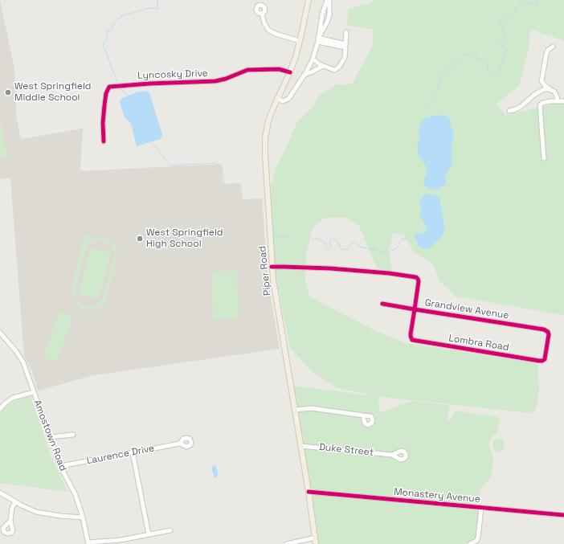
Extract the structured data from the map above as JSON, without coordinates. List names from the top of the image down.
{
  "streets": {
    "main road": ["Piper Road"],
    "street": [
      "Lyncosky Drive",
      "Grandview Avenue",
      "Lombra Road",
      "Amostown Road",
      "Duke Street",
      "Laurence Drive",
      "Monastery Avenue"
    ]
  },
  "crossings": [
    ["Lyncosky Drive", "Piper Road"],
    ["Piper Road", "Duke Street"],
    ["Piper Road", "Monastery Avenue"],
    ["Grandview Avenue", "Lombra Road"],
    ["Amostown Road", "Laurence Drive"]
  ],
  "places": ["West Springfield Middle School", "West Springfield High School"]
}
